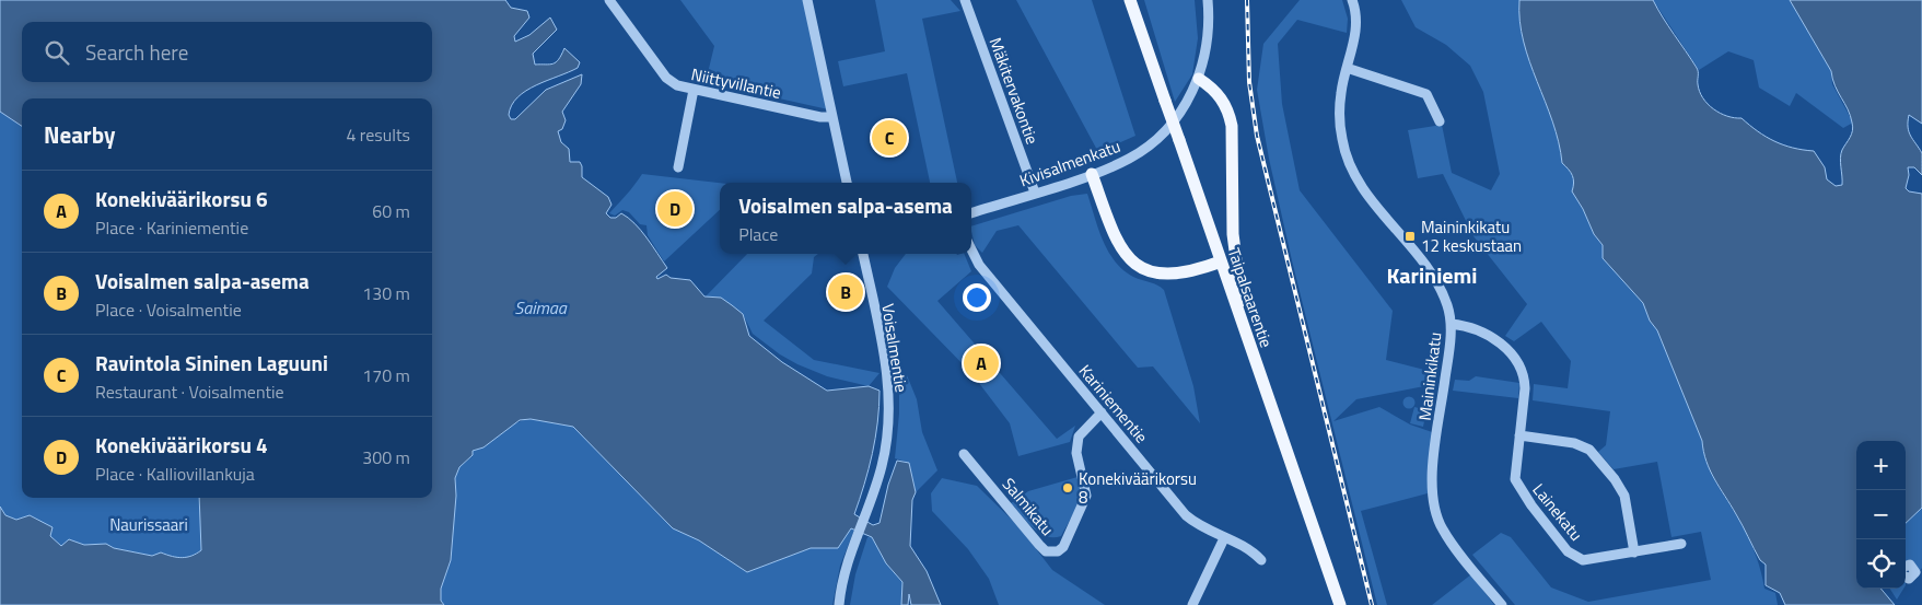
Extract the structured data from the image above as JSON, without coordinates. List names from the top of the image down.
{
  "streets": {
    "main road": ["Taipalsaarentie"],
    "street": [
      "Niittyvillantie",
      "Mäkitervakontie",
      "Kivisalmenkatu",
      "Voisalmentie",
      "Maininkikatu",
      "Kariniementie",
      "Salmikatu",
      "Lainekatu"
    ]
  },
  "crossings": [
    ["Mäkitervakontie", "Kivisalmenkatu"],
    ["Maininkikatu", "Lainekatu"],
    ["Kariniementie", "Salmikatu"]
  ],
  "districts": ["Kariniemi"],
  "water": ["Saimaa"],
  "parks": ["Naurissaari"],
  "places": {
    "transit": ["Maininkikatu 12 keskustaan"],
    "other": ["Konekiväärikorsu 8"]
  },
  "page": {
    "search": "Search here",
    "heading": ["Nearby", "4 results"],
    "pins": [
      "C",
      "D",
      "B",
      "A"
    ],
    "list": [
      {
        "mark": "A",
        "name": "Konekiväärikorsu 6",
        "note": "Place · Kariniementie",
        "value": "60 m"
      },
      {
        "mark": "B",
        "name": "Voisalmen salpa-asema",
        "note": "Place · Voisalmentie",
        "value": "130 m"
      },
      {
        "mark": "C",
        "name": "Ravintola Sininen Laguuni",
        "note": "Restaurant · Voisalmentie",
        "value": "170 m"
      },
      {
        "mark": "D",
        "name": "Konekiväärikorsu 4",
        "note": "Place · Kalliovillankuja",
        "value": "300 m"
      }
    ],
    "popup": ["Voisalmen salpa-asema", "Place"],
    "map_buttons": ["+", "−"]
  }
}
